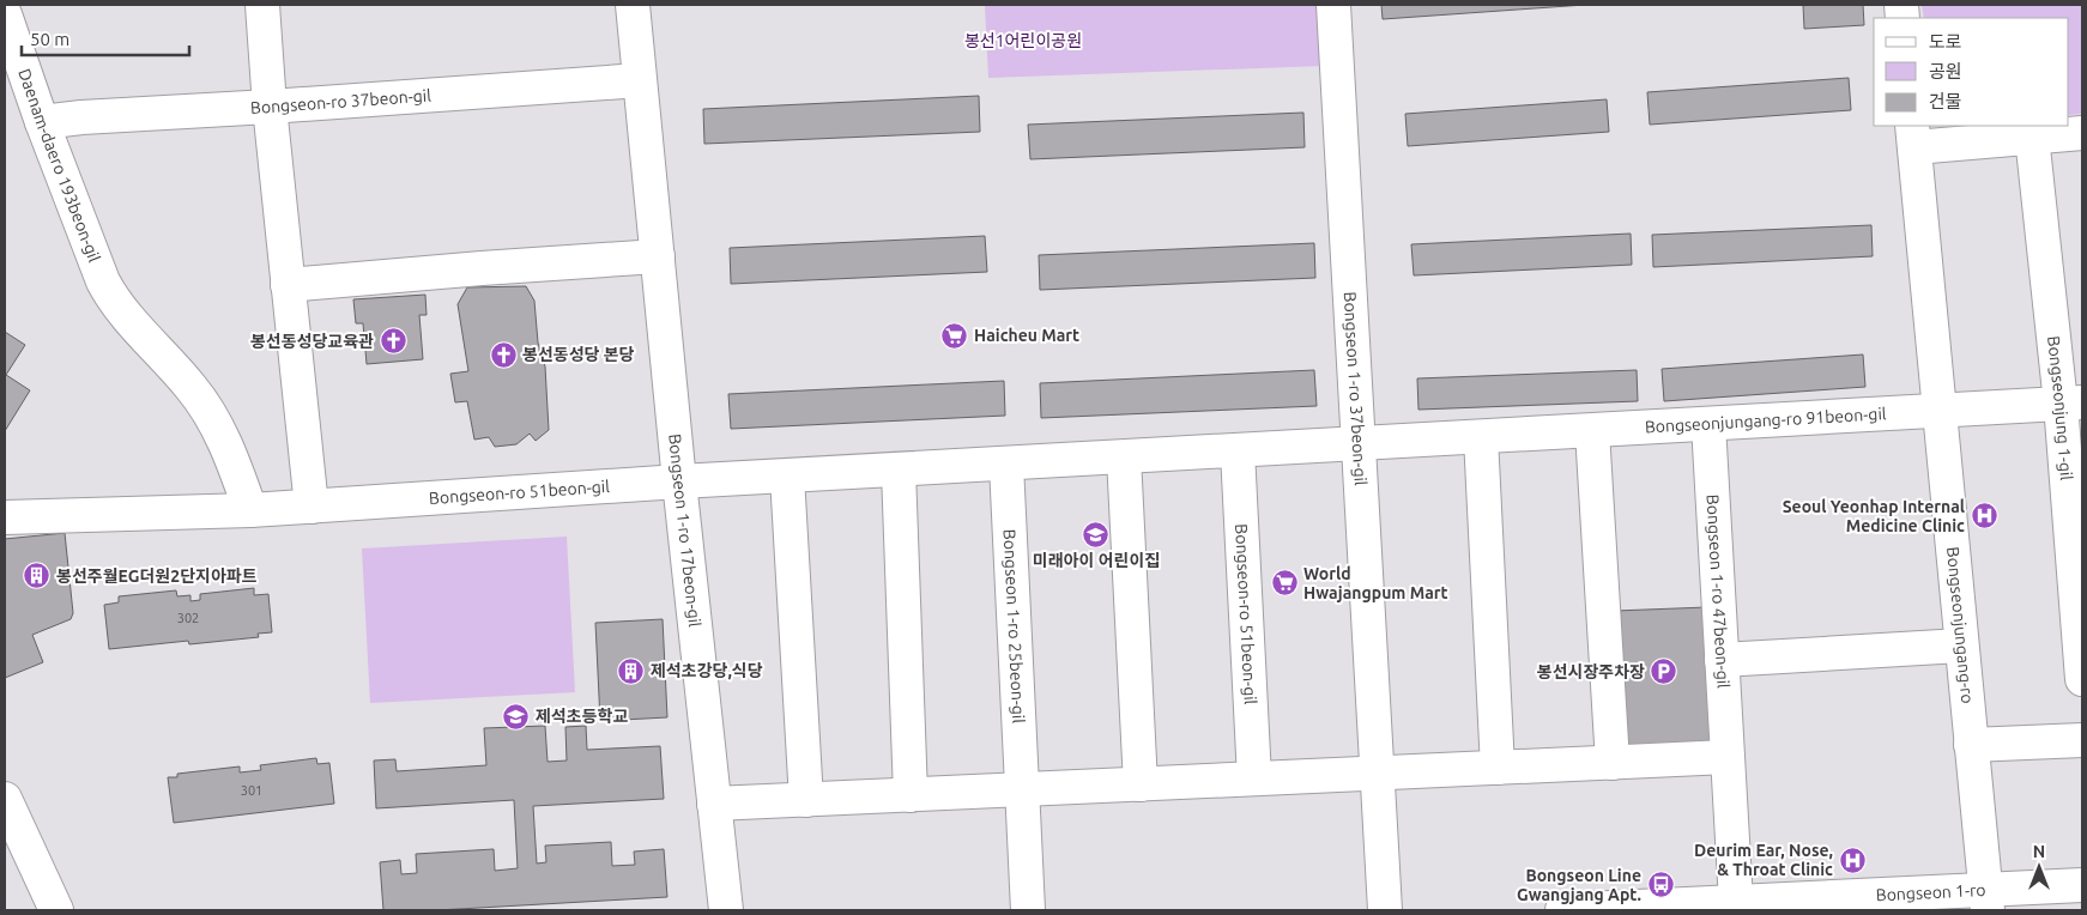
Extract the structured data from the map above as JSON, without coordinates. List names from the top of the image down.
{
  "streets": {
    "street": [
      "Bongseon-ro 37beon-gil",
      "Daenam-daero 193beon-gil",
      "Bongseon 1-ro 37beon-gil",
      "Bongseonjung 1-gil",
      "Bongseonjungang-ro 91beon-gil",
      "Bongseon-ro 51beon-gil",
      "Bongseon 1-ro 17beon-gil",
      "Bongseon 1-ro 47beon-gil",
      "Bongseonjungang-ro",
      "Bongseon 1-ro 25beon-gil",
      "Bongseon 1-ro"
    ]
  },
  "crossings": [
    ["Bongseon-ro 37beon-gil", "Daenam-daero 193beon-gil"],
    ["Bongseon-ro 37beon-gil", "Bongseon 1-ro 17beon-gil"],
    ["Daenam-daero 193beon-gil", "Bongseon-ro 51beon-gil"],
    ["Bongseon 1-ro 37beon-gil", "Bongseonjungang-ro 91beon-gil"],
    ["Bongseon 1-ro 37beon-gil", "Bongseon-ro 51beon-gil"],
    ["Bongseonjung 1-gil", "Bongseonjungang-ro 91beon-gil"],
    ["Bongseonjungang-ro 91beon-gil", "Bongseon-ro 51beon-gil"],
    ["Bongseonjungang-ro 91beon-gil", "Bongseon 1-ro 47beon-gil"],
    ["Bongseonjungang-ro 91beon-gil", "Bongseonjungang-ro"],
    ["Bongseon-ro 51beon-gil", "Bongseon 1-ro 17beon-gil"],
    ["Bongseon-ro 51beon-gil", "Bongseon 1-ro 25beon-gil"],
    ["Bongseon 1-ro 47beon-gil", "Bongseon 1-ro"],
    ["Bongseonjungang-ro", "Bongseon 1-ro"]
  ],
  "parks": ["봉선1어린이공원"],
  "places": {
    "supermarket": ["Haicheu Mart", "World Hwajangpum Mart"],
    "church": ["봉선동성당교육관", "봉선동성당 본당"],
    "hospital": ["Seoul Yeonhap Internal Medicine Clinic", "Deurim Ear, Nose, & Throat Clinic"],
    "school or university": ["미래아이 어린이집", "제석초등학교"],
    "building": ["봉선주월EG더원2단지아파트", "제석초강당,식당"],
    "parking": ["봉선시장주차장"],
    "bus stop": ["Bongseon Line Gwangjang Apt."]
  },
  "house_numbers": ["302", "301"],
  "legend": ["도로", "공원", "건물"],
  "scale_bar": "50 m",
  "north": "top"
}
